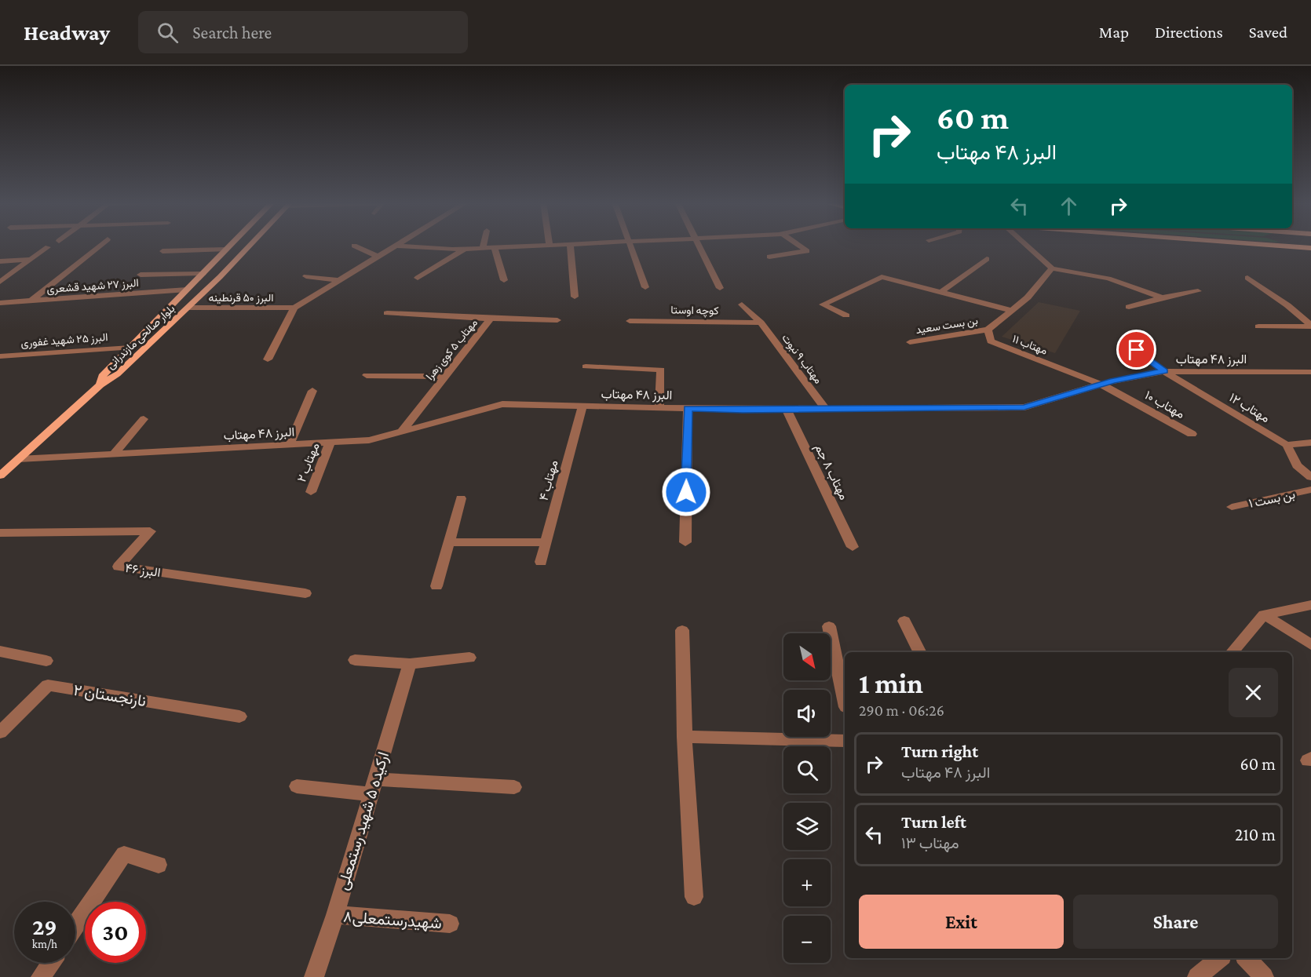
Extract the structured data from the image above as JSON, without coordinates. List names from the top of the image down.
{
  "streets": {
    "main road": ["بلوار صالحی مازندرانی"],
    "street": [
      "البرز ۲۷ شهید قشعری",
      "البرز ۵۰ قرنطینه",
      "کوچه اوستا",
      "بن بست سعید",
      "البرز ۲۵ شهید غفوری",
      "مهتاب ۱۱",
      "مهتاب ۵ کوی زهرا",
      "مهتاب ۹ نبوت",
      "البرز ۴۸ مهتاب",
      "مهتاب ۱۰",
      "مهتاب ۱۲",
      "مهتاب ۲",
      "مهتاب ۸ جم",
      "مهتاب ۴",
      "بن بست ۱",
      "البرز ۴۶",
      "نارنجستان ۲",
      "ارکیده ۵ شهید رستمعلی",
      "شهیدرستمعلی۸"
    ]
  },
  "crossings": [
    ["البرز ۲۷ شهید قشعری", "بلوار صالحی مازندرانی"],
    ["البرز ۵۰ قرنطینه", "بلوار صالحی مازندرانی"],
    ["کوچه اوستا", "مهتاب ۹ نبوت"],
    ["بن بست سعید", "مهتاب ۱۱"],
    ["بلوار صالحی مازندرانی", "البرز ۲۵ شهید غفوری"],
    ["مهتاب ۱۱", "البرز ۴۸ مهتاب"],
    ["مهتاب ۱۱", "مهتاب ۱۰"],
    ["مهتاب ۵ کوی زهرا", "البرز ۴۸ مهتاب"],
    ["مهتاب ۹ نبوت", "البرز ۴۸ مهتاب"],
    ["البرز ۴۸ مهتاب", "مهتاب ۱۰"],
    ["البرز ۴۸ مهتاب", "مهتاب ۱۲"],
    ["البرز ۴۸ مهتاب", "مهتاب ۲"],
    ["البرز ۴۸ مهتاب", "مهتاب ۸ جم"],
    ["البرز ۴۸ مهتاب", "مهتاب ۴"],
    ["ارکیده ۵ شهید رستمعلی", "شهیدرستمعلی۸"]
  ],
  "north": "bottom right",
  "page": {
    "header": "Headway",
    "search": "Search here",
    "nav": ["Map", "Directions", "Saved"],
    "turn": ["60 m", "البرز ۴۸ مهتاب"],
    "map_buttons": ["+", "−"],
    "heading": ["1 min", "290 m · 06:26"],
    "list": [
      {
        "name": "Turn right",
        "note": "البرز ۴۸ مهتاب",
        "value": "60 m"
      },
      {
        "name": "Turn left",
        "note": "مهتاب ۱۳",
        "value": "210 m"
      }
    ],
    "buttons": ["Exit", "Share"],
    "speed": "29 km/h",
    "limit": "30"
  }
}
